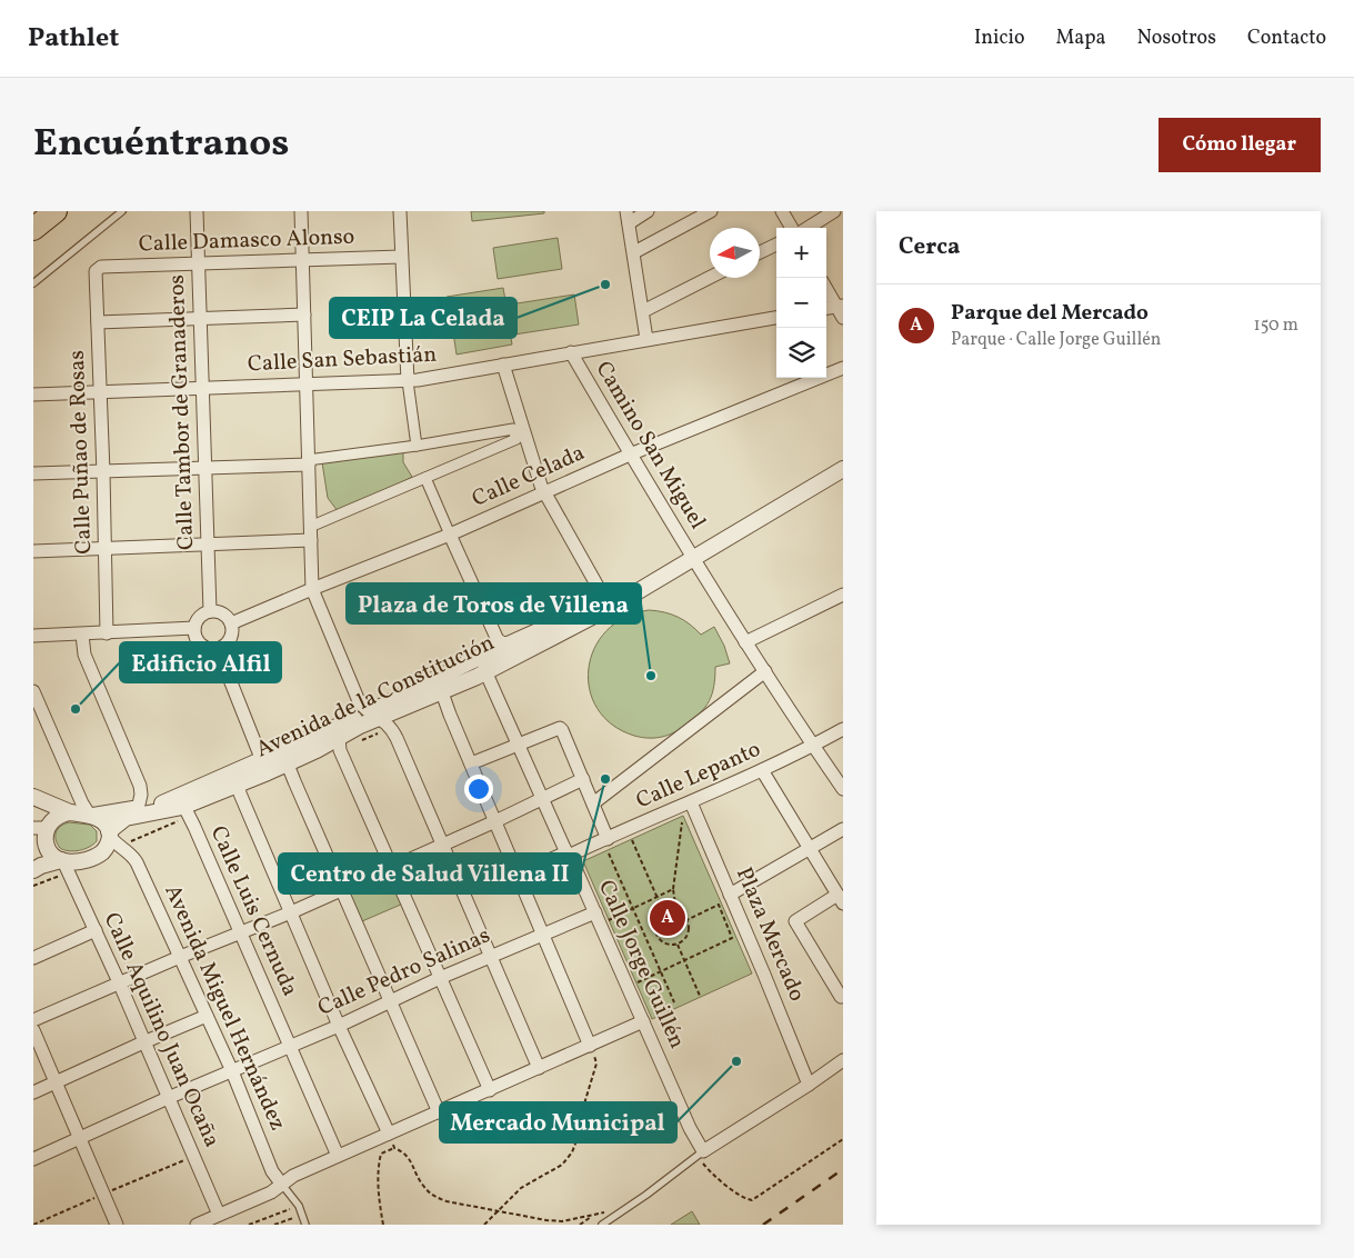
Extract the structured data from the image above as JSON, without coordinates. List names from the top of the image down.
{
  "streets": {
    "street": [
      "Calle Damasco Alonso",
      "Calle San Sebastián",
      "Calle Tambor de Granaderos",
      "Camino San Miguel",
      "Calle Puñao de Rosas",
      "Calle Celada",
      "Avenida de la Constitución",
      "Calle Lepanto",
      "Calle Luis Cernuda",
      "Plaza Mercado",
      "Calle Jorge Guillén",
      "Calle Pedro Salinas",
      "Avenida Miguel Hernández",
      "Calle Aquilino Juan Ocaña"
    ]
  },
  "crossings": [
    ["Calle Damasco Alonso", "Calle Tambor de Granaderos"],
    ["Calle Damasco Alonso", "Calle Puñao de Rosas"],
    ["Calle San Sebastián", "Calle Tambor de Granaderos"],
    ["Calle San Sebastián", "Camino San Miguel"],
    ["Calle San Sebastián", "Calle Puñao de Rosas"],
    ["Calle Tambor de Granaderos", "Calle Celada"],
    ["Camino San Miguel", "Calle Celada"],
    ["Camino San Miguel", "Avenida de la Constitución"],
    ["Camino San Miguel", "Calle Lepanto"],
    ["Avenida de la Constitución", "Calle Luis Cernuda"],
    ["Avenida de la Constitución", "Calle Jorge Guillén"],
    ["Avenida de la Constitución", "Avenida Miguel Hernández"],
    ["Avenida de la Constitución", "Calle Aquilino Juan Ocaña"],
    ["Calle Lepanto", "Plaza Mercado"],
    ["Calle Lepanto", "Calle Jorge Guillén"],
    ["Calle Luis Cernuda", "Calle Pedro Salinas"],
    ["Calle Jorge Guillén", "Calle Pedro Salinas"],
    ["Calle Pedro Salinas", "Avenida Miguel Hernández"],
    ["Calle Pedro Salinas", "Calle Aquilino Juan Ocaña"],
    ["Avenida Miguel Hernández", "Calle Aquilino Juan Ocaña"]
  ],
  "places": [
    "CEIP La Celada",
    "Plaza de Toros de Villena",
    "Edificio Alfil",
    "Centro de Salud Villena II",
    "Mercado Municipal"
  ],
  "north": "left",
  "page": {
    "header": "Pathlet",
    "nav": [
      "Inicio",
      "Mapa",
      "Nosotros",
      "Contacto"
    ],
    "title": "Encuéntranos",
    "buttons": "Cómo llegar",
    "heading": "Cerca",
    "map_buttons": ["+", "−"],
    "list": [
      {
        "mark": "A",
        "name": "Parque del Mercado",
        "note": "Parque · Calle Jorge Guillén",
        "value": "150 m"
      }
    ],
    "pins": "A"
  }
}
